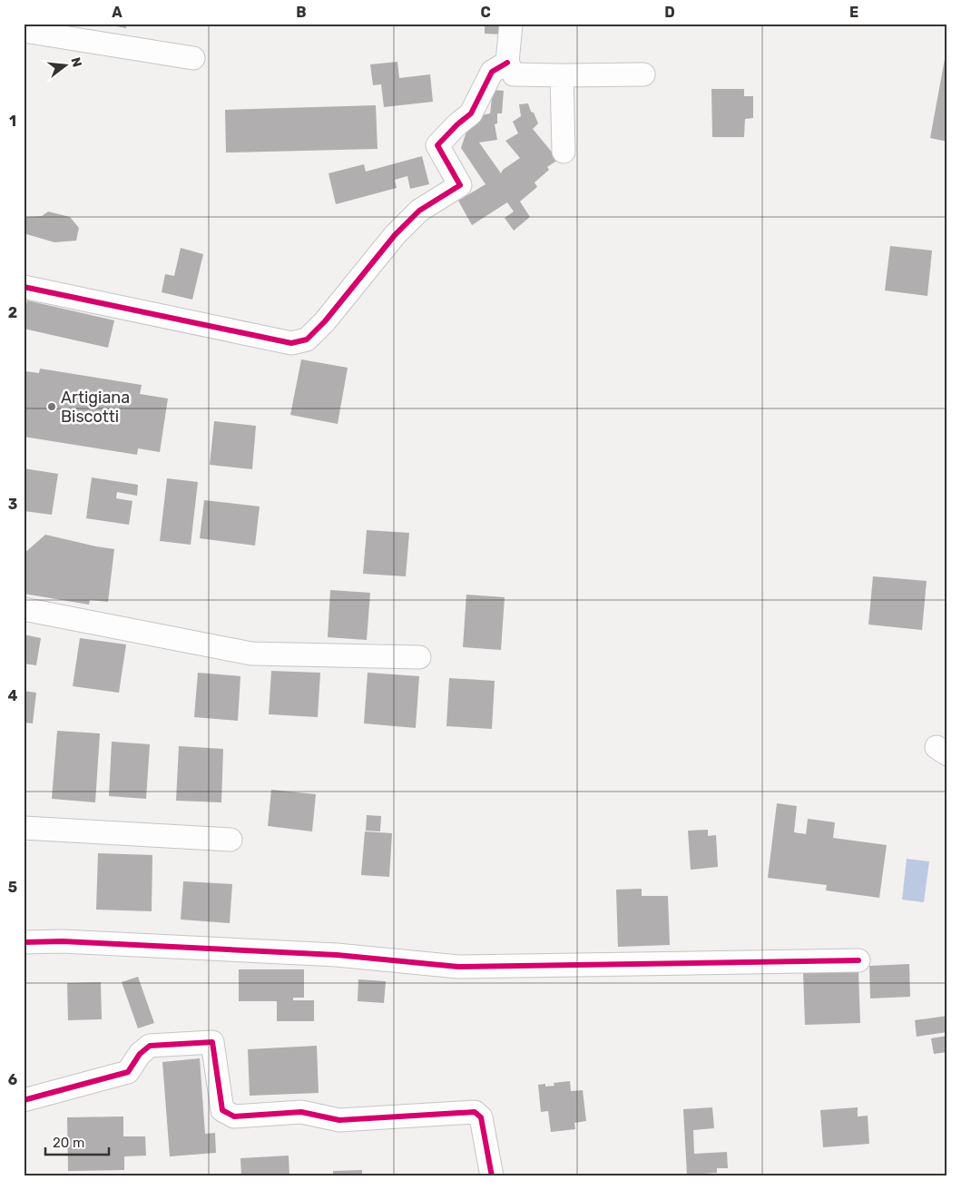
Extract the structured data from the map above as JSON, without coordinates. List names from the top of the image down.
{
  "places": ["Artigiana Biscotti"],
  "scale_bar": "20 m",
  "north": "right",
  "grid": {
    "columns": [
      "A",
      "B",
      "C",
      "D",
      "E"
    ],
    "rows": [
      "1",
      "2",
      "3",
      "4",
      "5",
      "6"
    ]
  }
}
